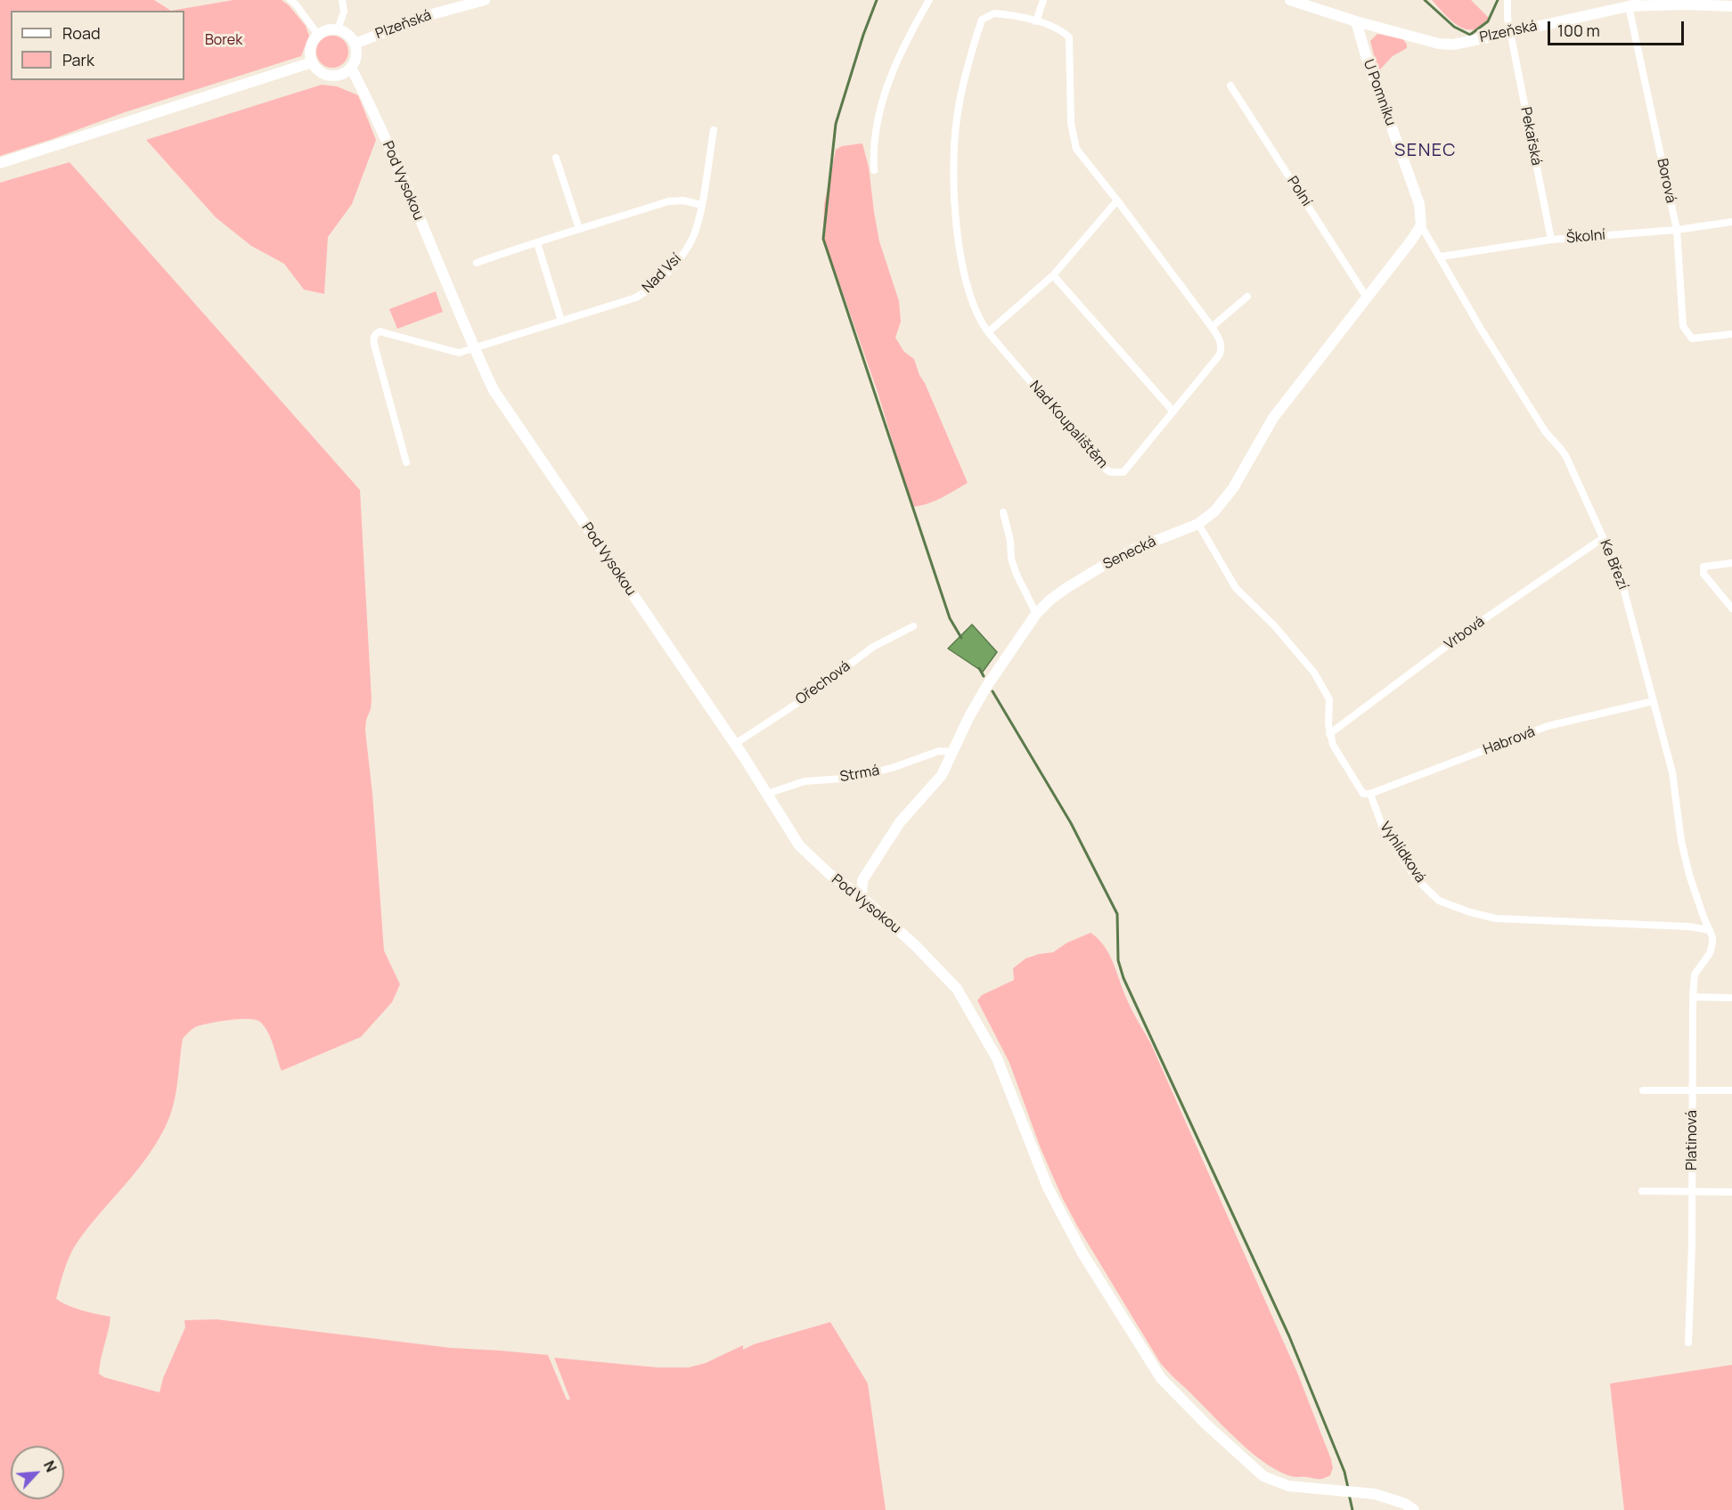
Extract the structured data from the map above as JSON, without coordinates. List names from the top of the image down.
{
  "streets": {
    "street": [
      "Plzeňská",
      "U Pomníku",
      "Pekařská",
      "Pod Vysokou",
      "Borová",
      "Polní",
      "Školní",
      "Nad Vsí",
      "Nad Koupalištěm",
      "Senecká",
      "Ke Březí",
      "Vrbová",
      "Ořechová",
      "Habrová",
      "Strmá",
      "Vyhlídková",
      "Platinová"
    ]
  },
  "crossings": [
    ["Plzeňská", "U Pomníku"],
    ["Plzeňská", "Pekařská"],
    ["Plzeňská", "Pod Vysokou"],
    ["Plzeňská", "Borová"],
    ["U Pomníku", "Senecká"],
    ["U Pomníku", "Ke Březí"],
    ["Pekařská", "Školní"],
    ["Pod Vysokou", "Nad Vsí"],
    ["Pod Vysokou", "Senecká"],
    ["Pod Vysokou", "Ořechová"],
    ["Pod Vysokou", "Strmá"],
    ["Borová", "Školní"],
    ["Polní", "Senecká"],
    ["Školní", "Ke Březí"],
    ["Senecká", "Ke Březí"],
    ["Senecká", "Strmá"],
    ["Senecká", "Vyhlídková"],
    ["Ke Březí", "Vrbová"],
    ["Ke Březí", "Habrová"],
    ["Ke Březí", "Vyhlídková"],
    ["Ke Březí", "Platinová"],
    ["Vrbová", "Vyhlídková"],
    ["Habrová", "Vyhlídková"]
  ],
  "districts": ["SENEC"],
  "parks": ["Borek"],
  "legend": ["Road", "Park"],
  "scale_bar": "100 m",
  "north": "top right"
}
